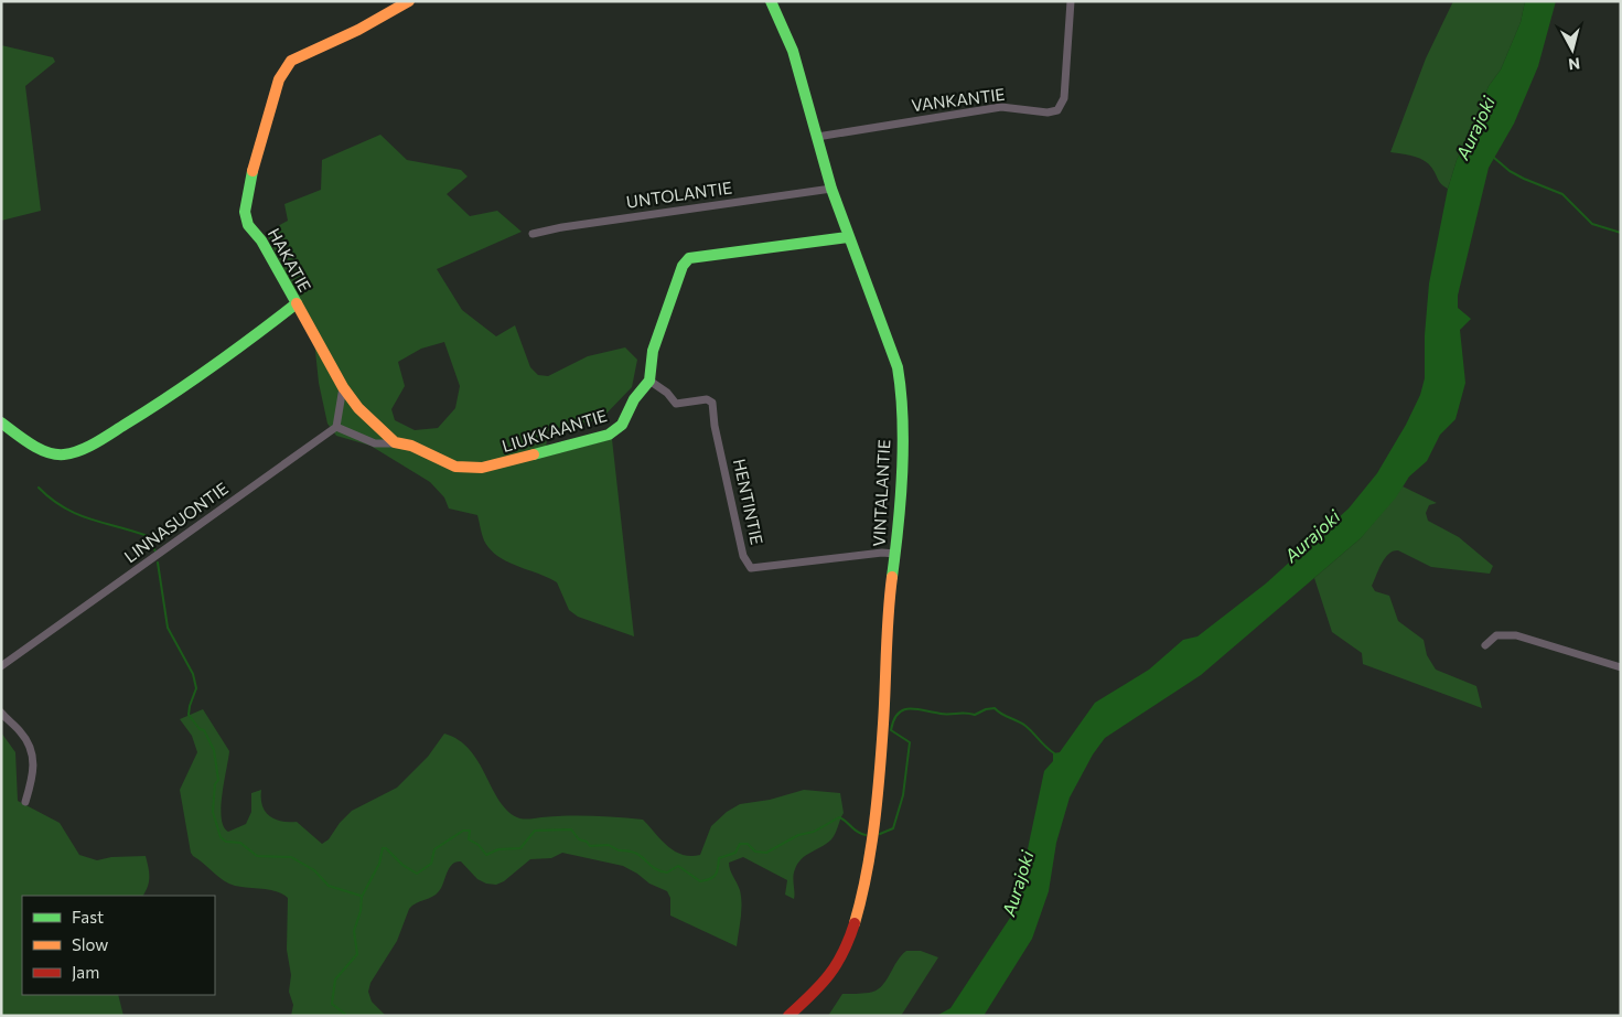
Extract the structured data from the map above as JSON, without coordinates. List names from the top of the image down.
{
  "streets": {
    "street": [
      "VANKANTIE",
      "UNTOLANTIE",
      "HAKATIE",
      "LIUKKAANTIE",
      "VINTALANTIE",
      "HENTINTIE",
      "LINNASUONTIE"
    ]
  },
  "crossings": [
    ["VANKANTIE", "VINTALANTIE"],
    ["UNTOLANTIE", "VINTALANTIE"],
    ["HAKATIE", "LIUKKAANTIE"],
    ["LIUKKAANTIE", "HENTINTIE"],
    ["VINTALANTIE", "HENTINTIE"]
  ],
  "water": ["Aurajoki"],
  "legend": ["Fast", "Slow", "Jam"],
  "north": "bottom"
}
